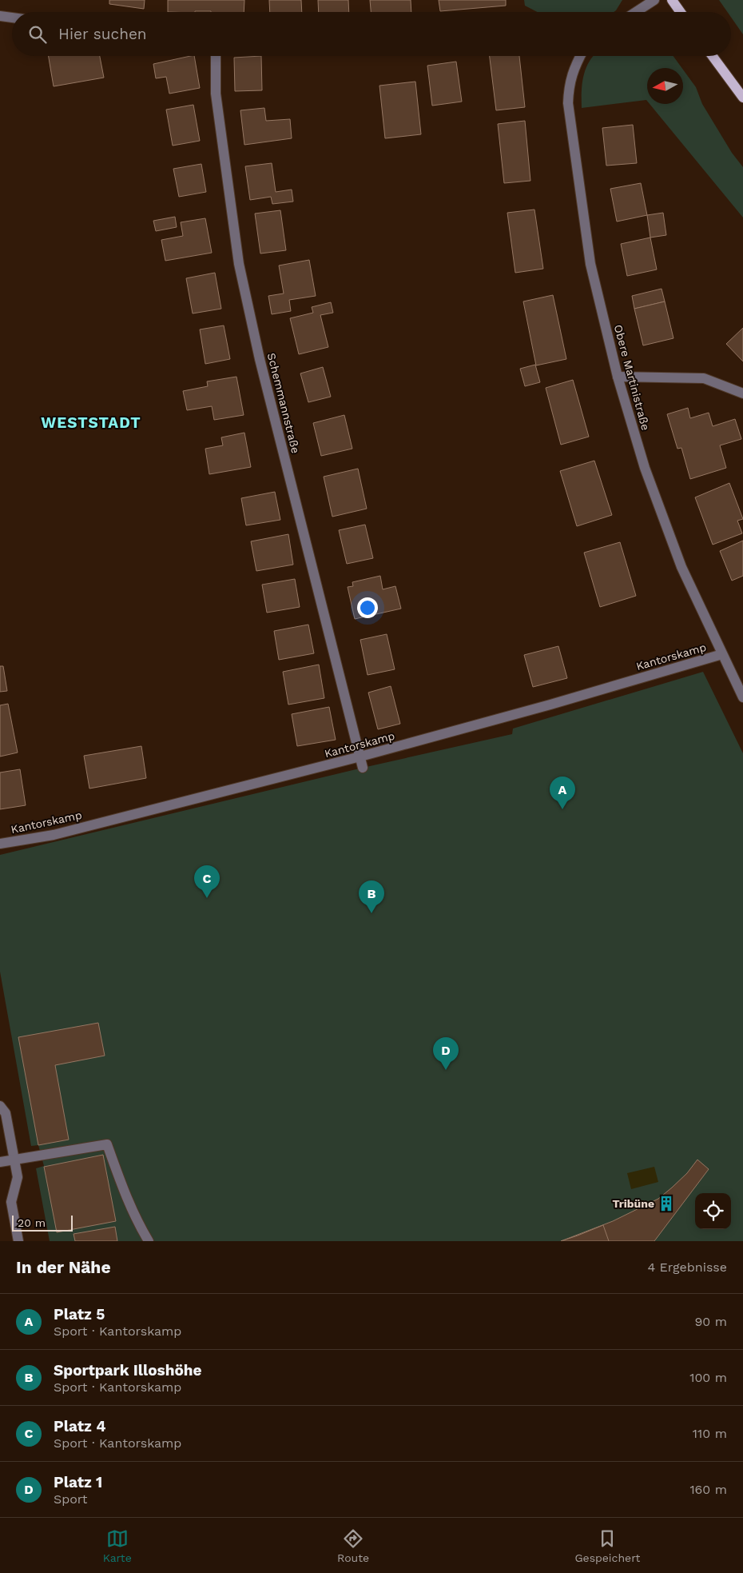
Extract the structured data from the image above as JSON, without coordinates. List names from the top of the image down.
{
  "streets": {
    "street": ["Obere Martinistraße", "Schemmannstraße", "Kantorskamp"]
  },
  "crossings": [
    ["Obere Martinistraße", "Kantorskamp"],
    ["Schemmannstraße", "Kantorskamp"]
  ],
  "districts": ["WESTSTADT"],
  "places": {
    "building": ["Tribüne"]
  },
  "scale_bar": "20 m",
  "north": "left",
  "page": {
    "search": "Hier suchen",
    "pins": [
      "A",
      "C",
      "B",
      "D"
    ],
    "scale": "20 m",
    "heading": ["In der Nähe", "4 Ergebnisse"],
    "list": [
      {
        "mark": "A",
        "name": "Platz 5",
        "note": "Sport · Kantorskamp",
        "value": "90 m"
      },
      {
        "mark": "B",
        "name": "Sportpark Illoshöhe",
        "note": "Sport · Kantorskamp",
        "value": "100 m"
      },
      {
        "mark": "C",
        "name": "Platz 4",
        "note": "Sport · Kantorskamp",
        "value": "110 m"
      },
      {
        "mark": "D",
        "name": "Platz 1",
        "note": "Sport",
        "value": "160 m"
      }
    ],
    "nav": ["Karte", "Route", "Gespeichert"]
  }
}
